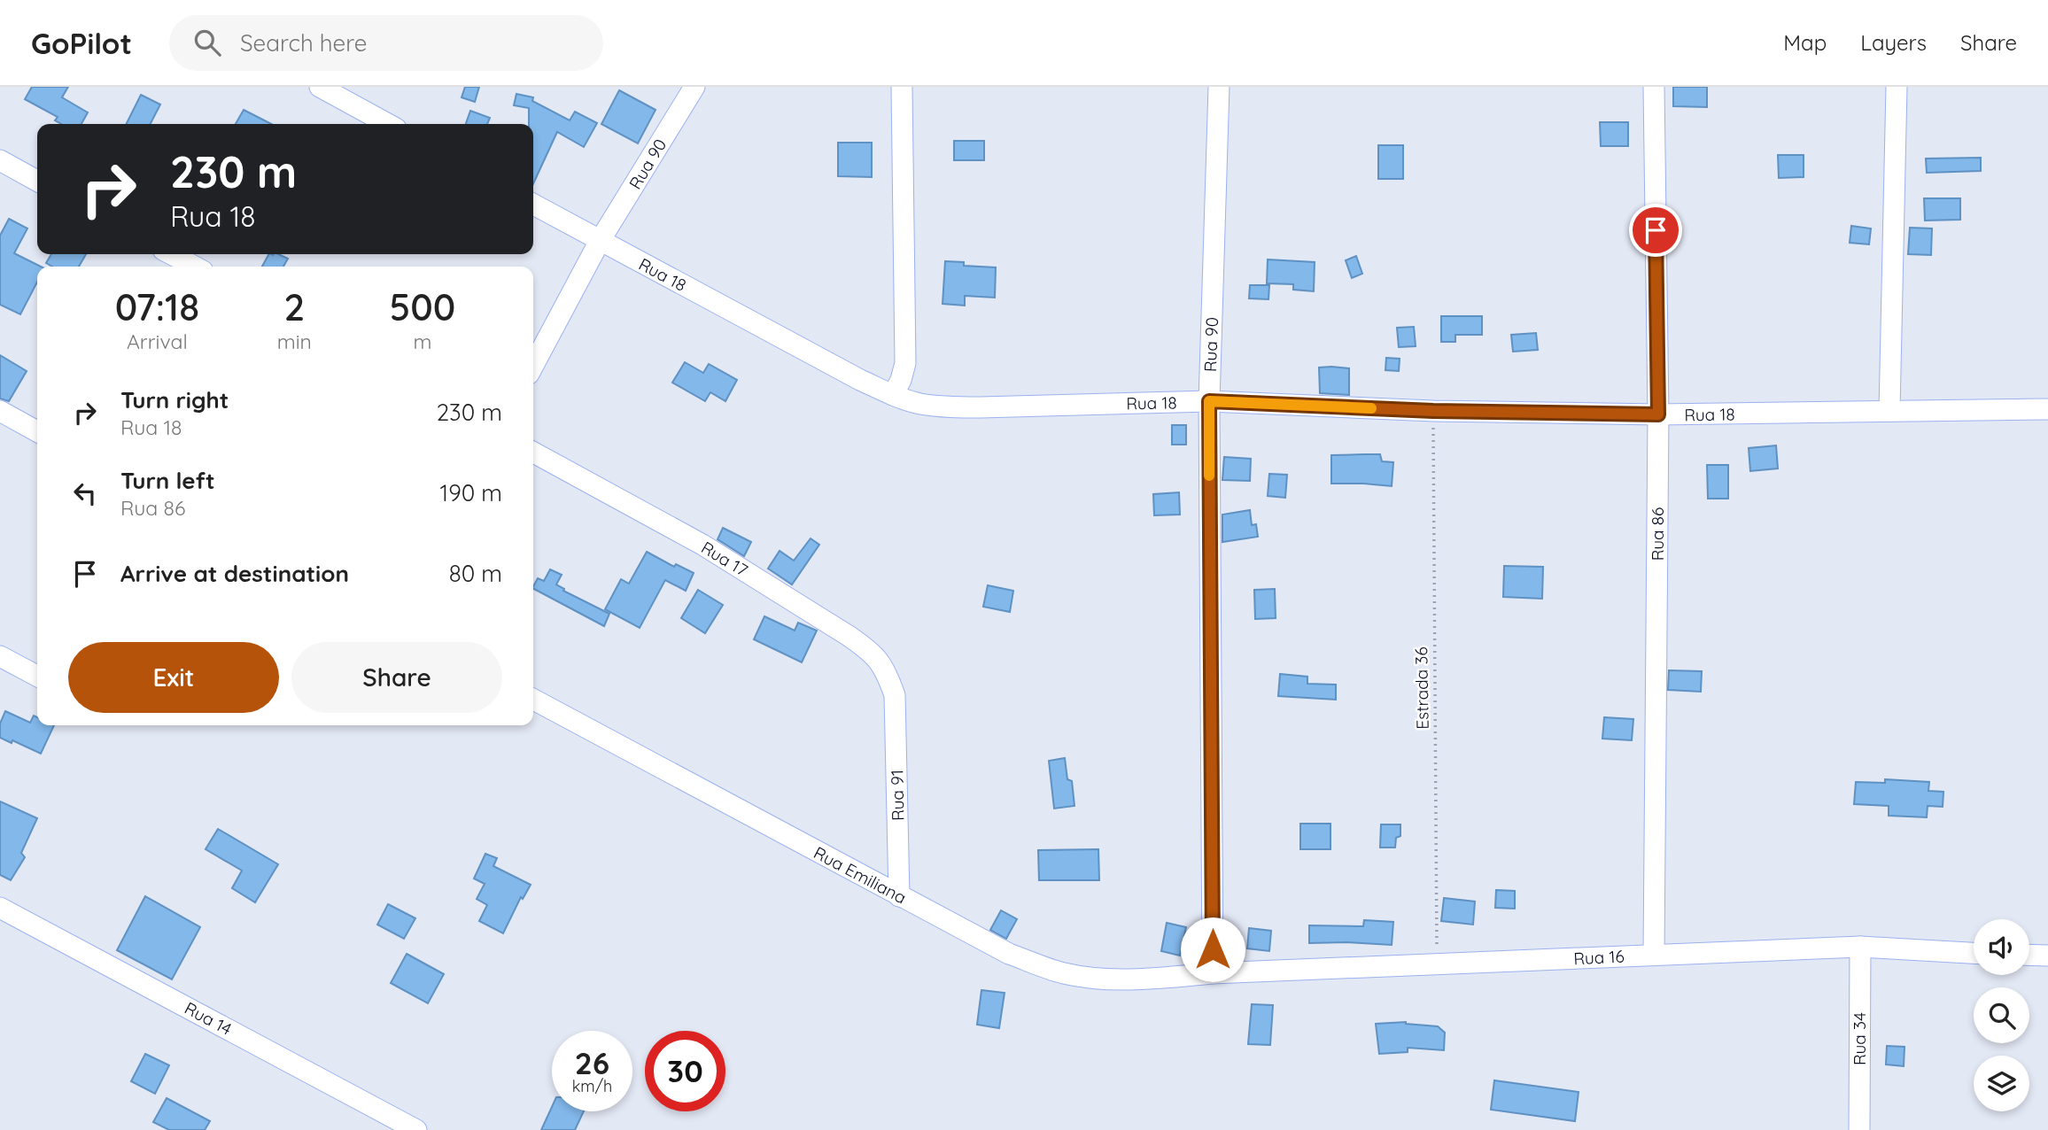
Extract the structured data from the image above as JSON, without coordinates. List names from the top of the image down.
{
  "streets": {
    "street": [
      "Rua 90",
      "Rua 18",
      "Rua 86",
      "Rua 17",
      "Rua 91",
      "Rua Emiliana",
      "Rua 16",
      "Rua 14",
      "Rua 34"
    ],
    "path": ["Estrada 36"]
  },
  "crossings": [
    ["Rua 90", "Rua 18"],
    ["Rua 90", "Rua Emiliana"],
    ["Rua 90", "Rua 16"],
    ["Rua 18", "Rua 86"],
    ["Rua 18", "Estrada 36"],
    ["Rua 86", "Rua 16"],
    ["Rua 17", "Rua 91"],
    ["Estrada 36", "Rua 16"],
    ["Rua 91", "Rua Emiliana"],
    ["Rua Emiliana", "Rua 16"],
    ["Rua 16", "Rua 34"]
  ],
  "page": {
    "header": "GoPilot",
    "search": "Search here",
    "nav": ["Map", "Layers", "Share"],
    "turn": ["230 m", "Rua 18"],
    "eta": [
      "07:18",
      "Arrival",
      "2",
      "min",
      "500",
      "m"
    ],
    "list": [
      {
        "name": "Turn right",
        "note": "Rua 18",
        "value": "230 m"
      },
      {
        "name": "Turn left",
        "note": "Rua 86",
        "value": "190 m"
      },
      {
        "name": "Arrive at destination",
        "value": "80 m"
      }
    ],
    "buttons": ["Exit", "Share"],
    "speed": "26 km/h",
    "limit": "30"
  }
}
